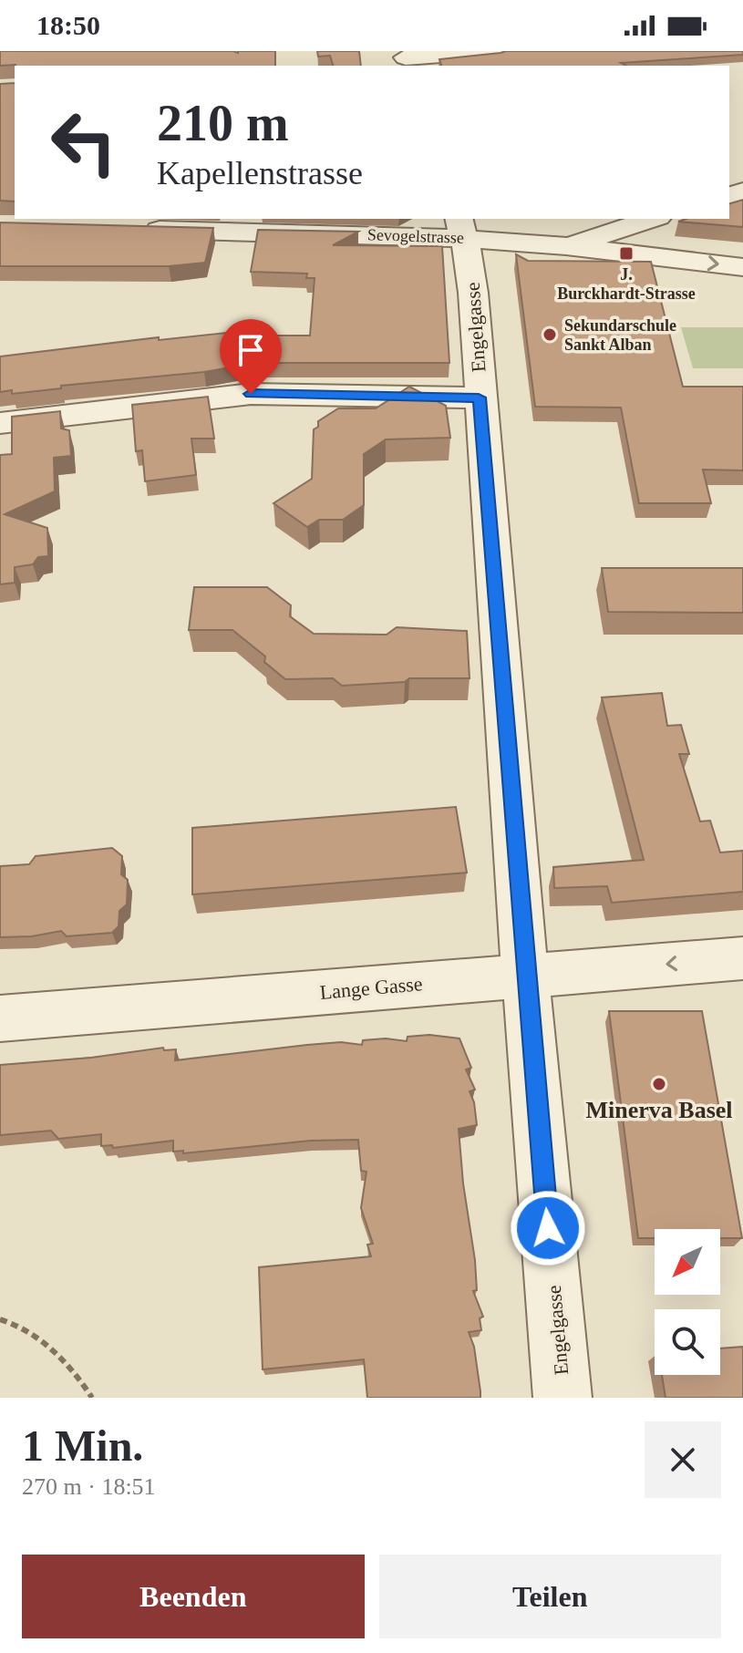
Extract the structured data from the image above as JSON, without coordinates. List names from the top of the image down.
{
  "streets": {
    "street": ["Sevogelstrasse", "Engelgasse", "Lange Gasse"]
  },
  "crossings": [
    ["Sevogelstrasse", "Engelgasse"],
    ["Engelgasse", "Lange Gasse"]
  ],
  "places": {
    "transit": ["J. Burckhardt-Strasse"],
    "other": ["Sekundarschule Sankt Alban", "Minerva Basel"]
  },
  "north": "bottom left",
  "page": {
    "status": "18:50",
    "turn": ["210 m", "Kapellenstrasse"],
    "heading": ["1 Min.", "270 m · 18:51"],
    "buttons": ["Beenden", "Teilen"]
  }
}
